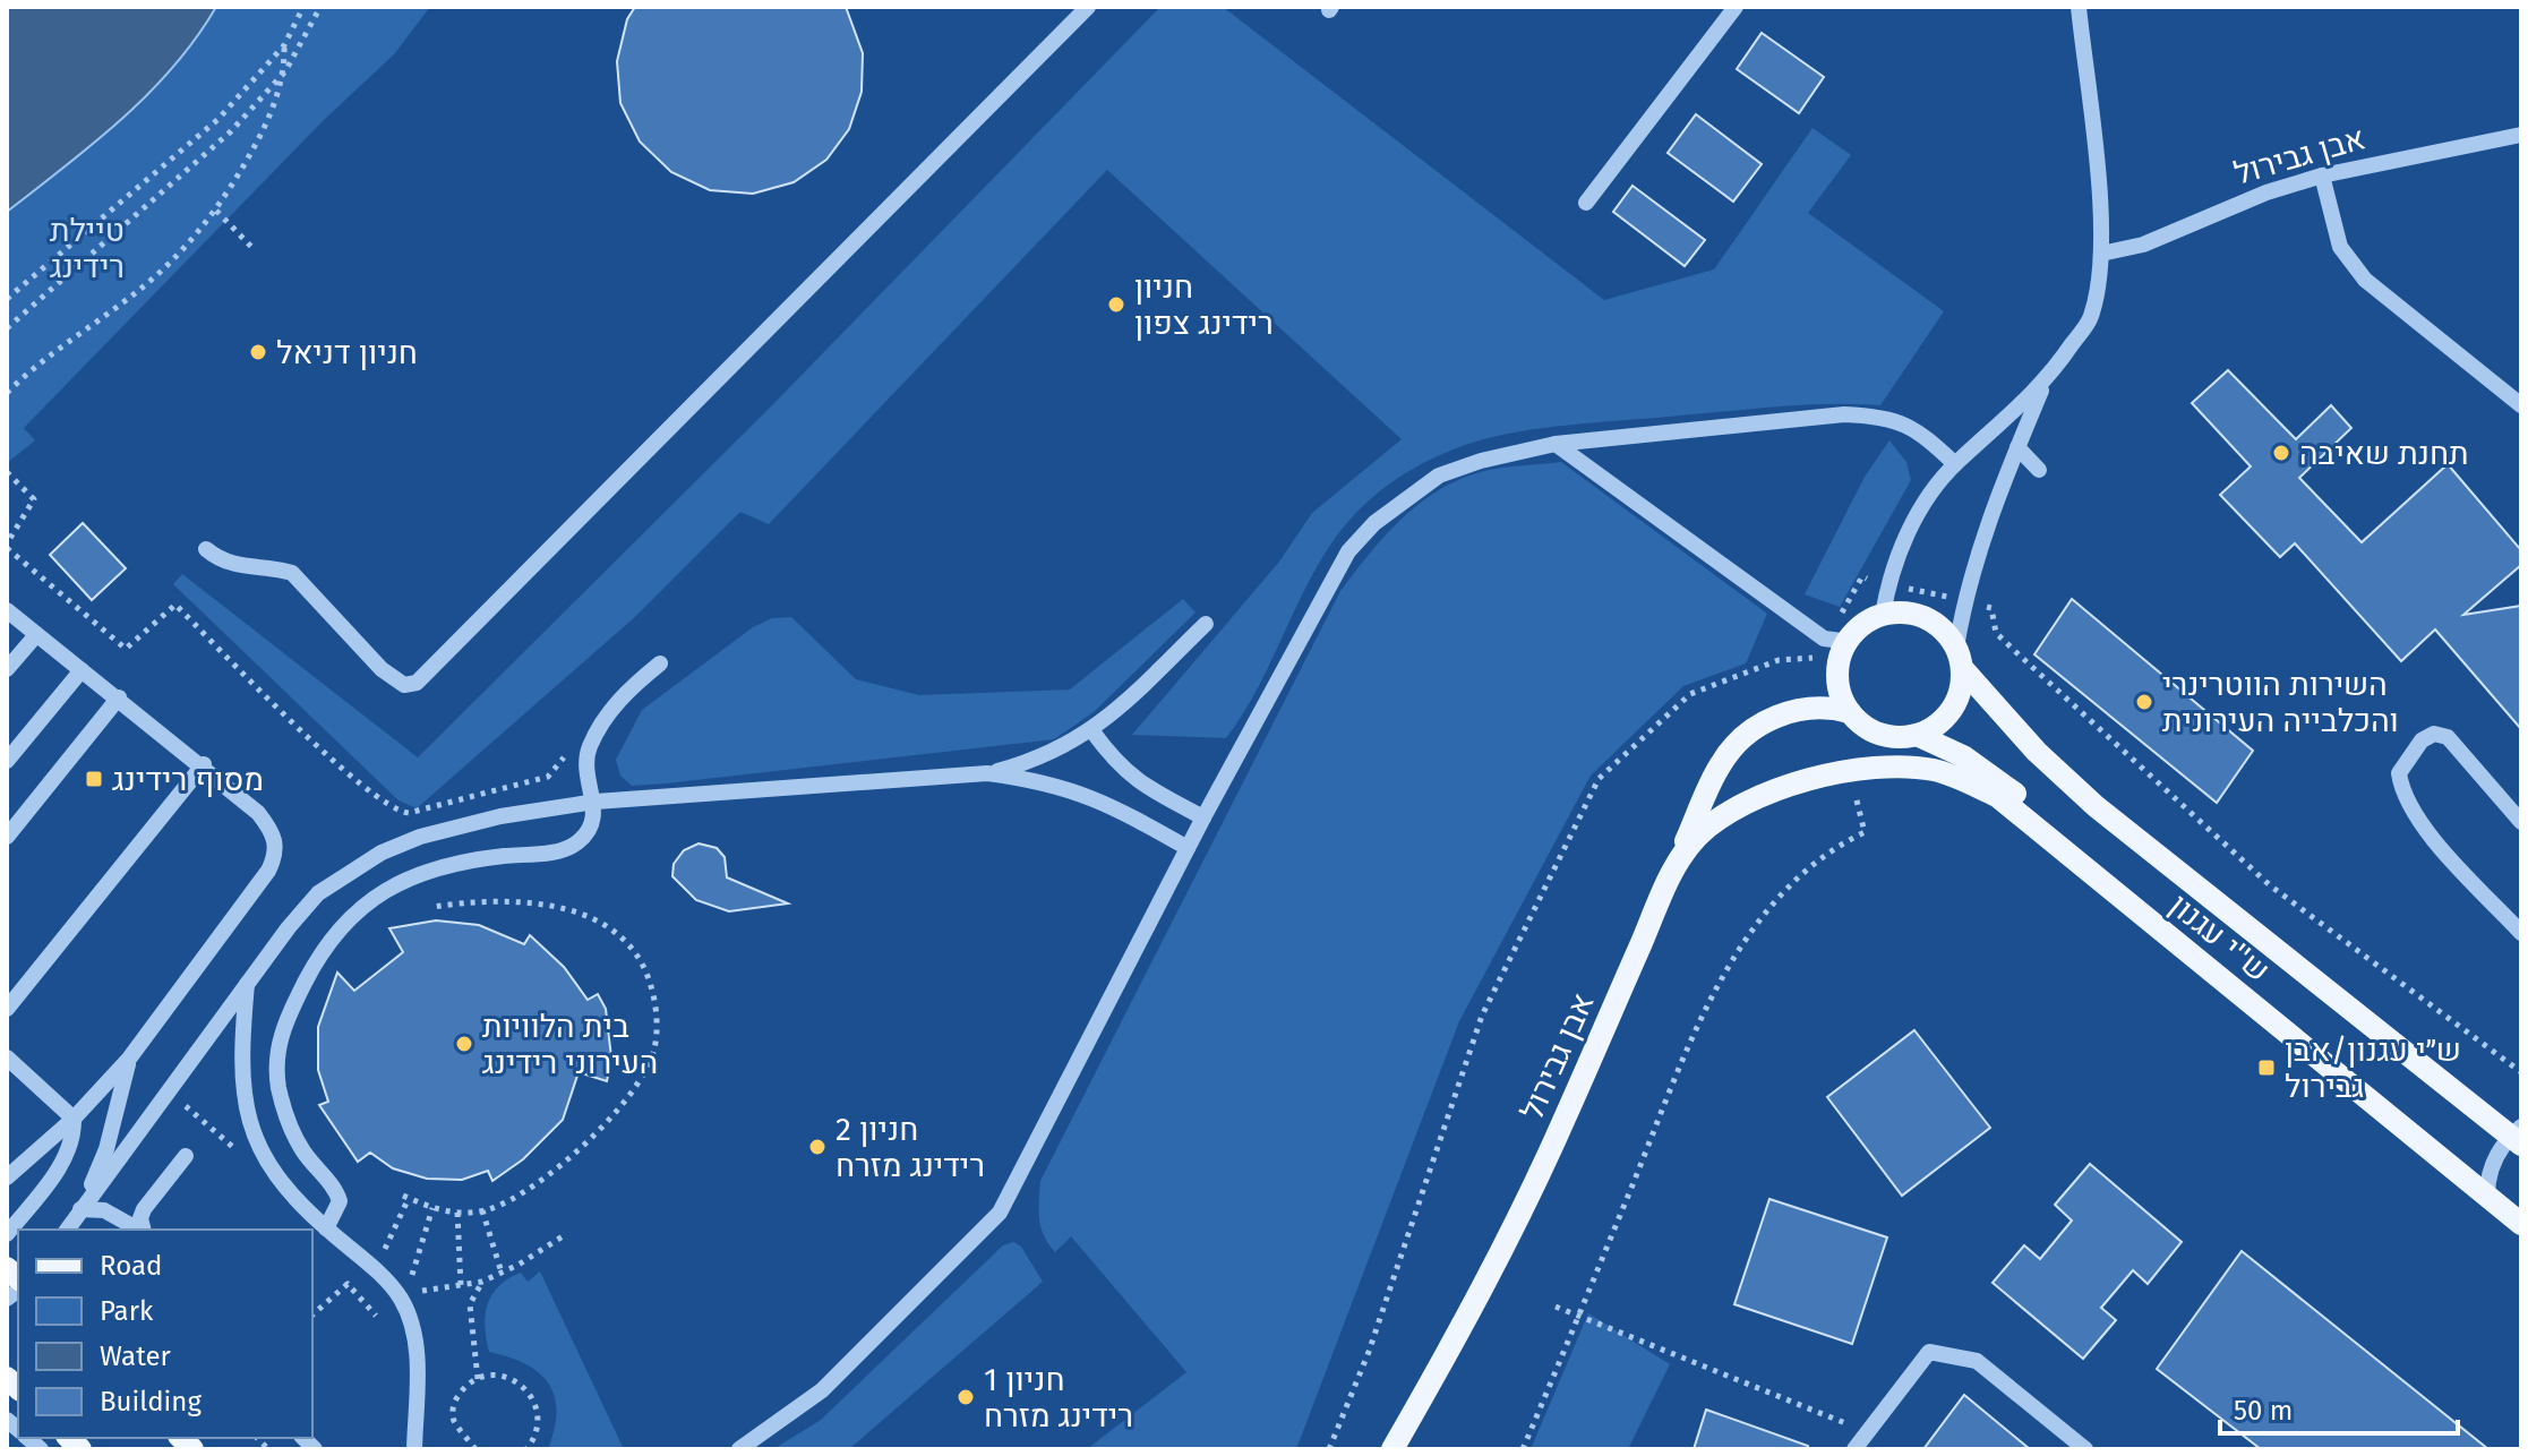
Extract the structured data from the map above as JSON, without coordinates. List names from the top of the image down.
{
  "streets": {
    "main road": ["אבן גבירול", "ש''י עגנון"]
  },
  "crossings": [
    ["אבן גבירול", "ש''י עגנון"]
  ],
  "parks": ["טיילת רידינג"],
  "places": {
    "other": [
      "חניון רידינג צפון",
      "חניון דניאל",
      "תחנת שאיבה",
      "השירות הווטרינרי והכלבייה העירונית",
      "בית הלוויות העירוני רידינג",
      "2 חניון רידינג מזרח",
      "1 חניון רידינג מזרח"
    ],
    "transit": ["מסוף רידינג", "ש״י עגנון/אבן גבירול"]
  },
  "legend": [
    "Road",
    "Park",
    "Water",
    "Building"
  ],
  "scale_bar": "50 m"
}
